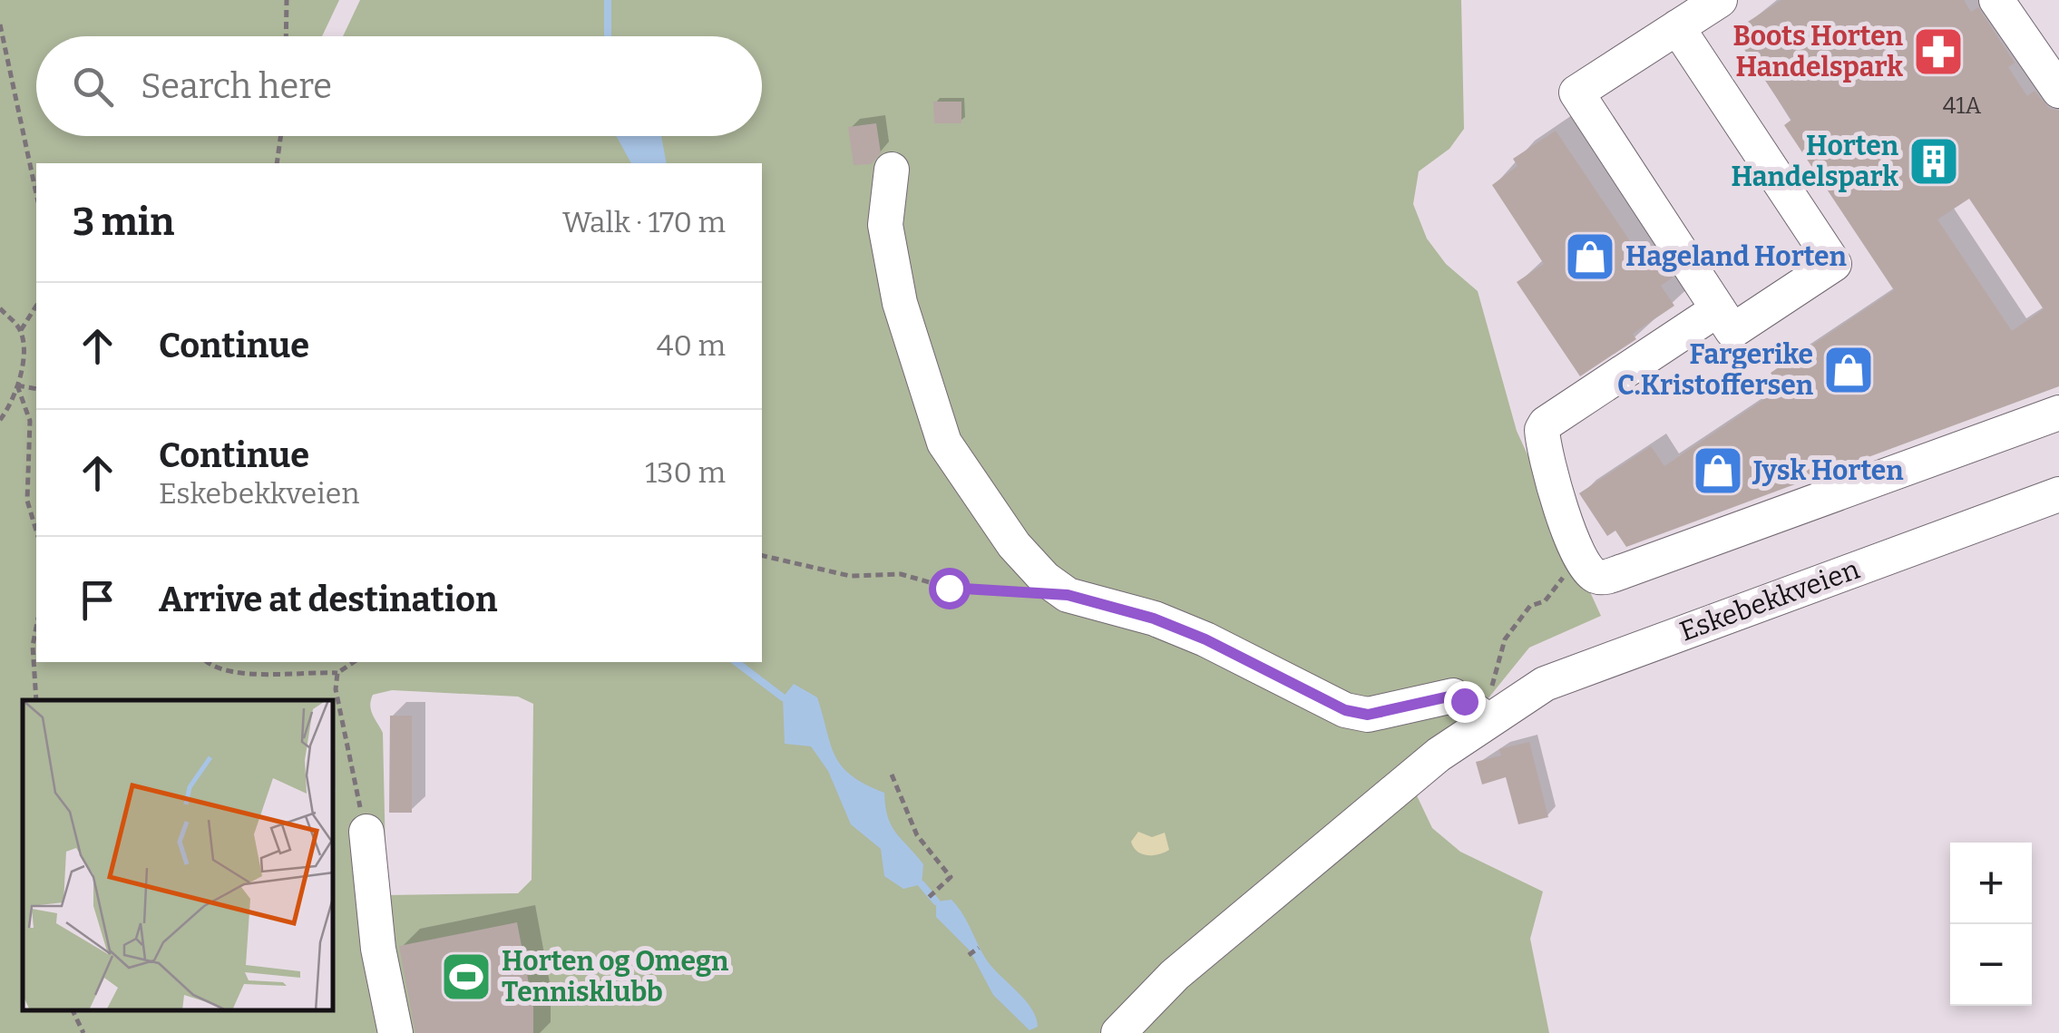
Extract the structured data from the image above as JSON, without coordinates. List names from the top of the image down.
{
  "streets": {
    "street": ["Eskebekkveien"]
  },
  "places": {
    "pharmacy": ["Boots Horten Handelspark"],
    "building": ["Horten Handelspark"],
    "shop": ["Hageland Horten", "Fargerike C.Kristoffersen", "Jysk Horten"],
    "sports": ["Horten og Omegn Tennisklubb"]
  },
  "house_numbers": ["41A"],
  "page": {
    "search": "Search here",
    "heading": ["3 min", "Walk · 170 m"],
    "list": [
      ["Continue", "40 m"],
      ["Continue", "Eskebekkveien", "130 m"],
      "Arrive at destination"
    ],
    "map_buttons": ["+", "−"]
  }
}
